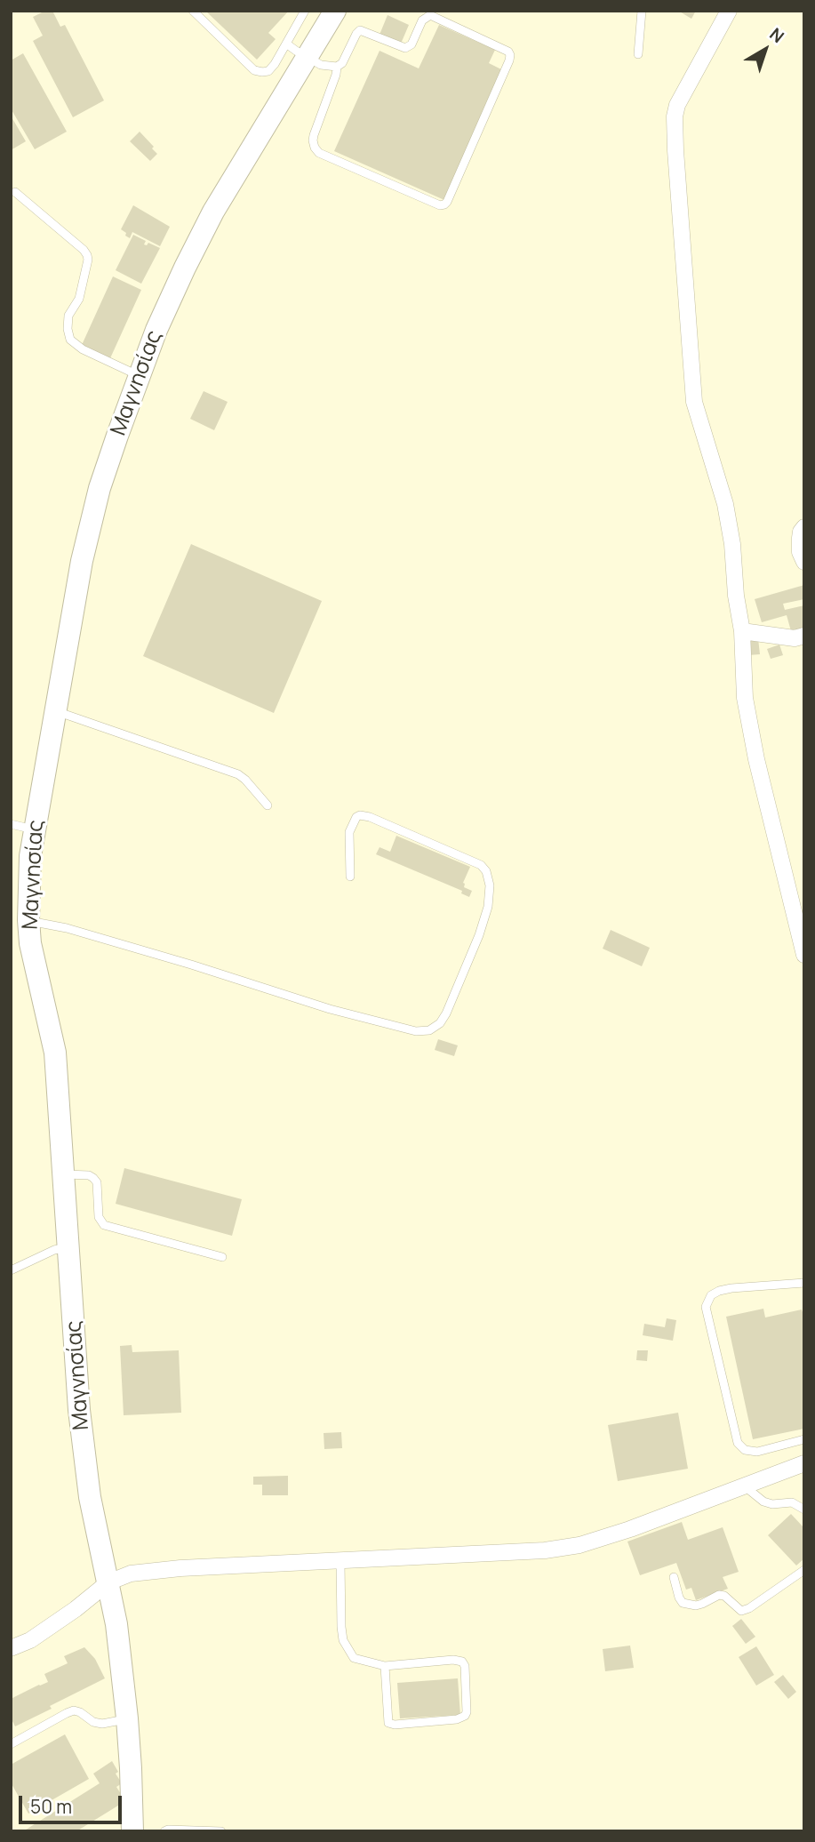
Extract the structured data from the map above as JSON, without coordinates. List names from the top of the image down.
{
  "streets": {
    "street": ["Μαγνησίας"]
  },
  "scale_bar": "50 m",
  "north": "top right"
}
